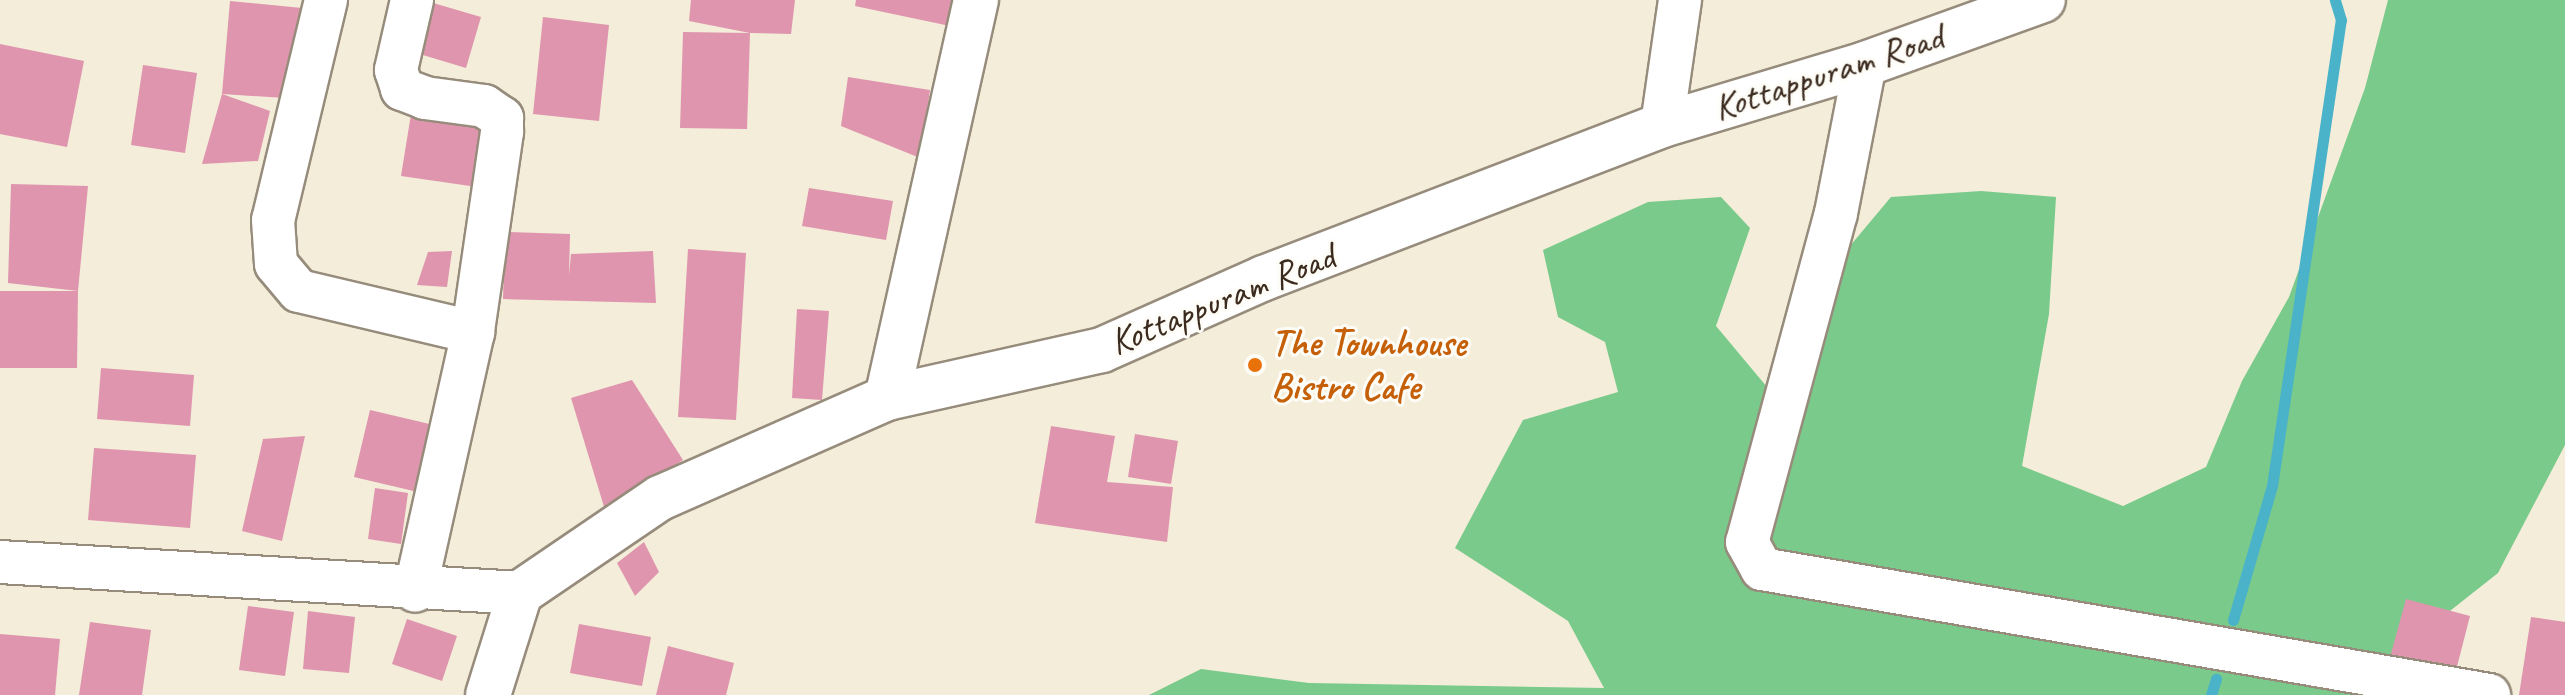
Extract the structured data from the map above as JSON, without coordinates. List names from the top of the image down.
{
  "streets": {
    "street": ["Kottappuram Road"]
  },
  "places": ["The Townhouse Bistro Cafe"]
}
